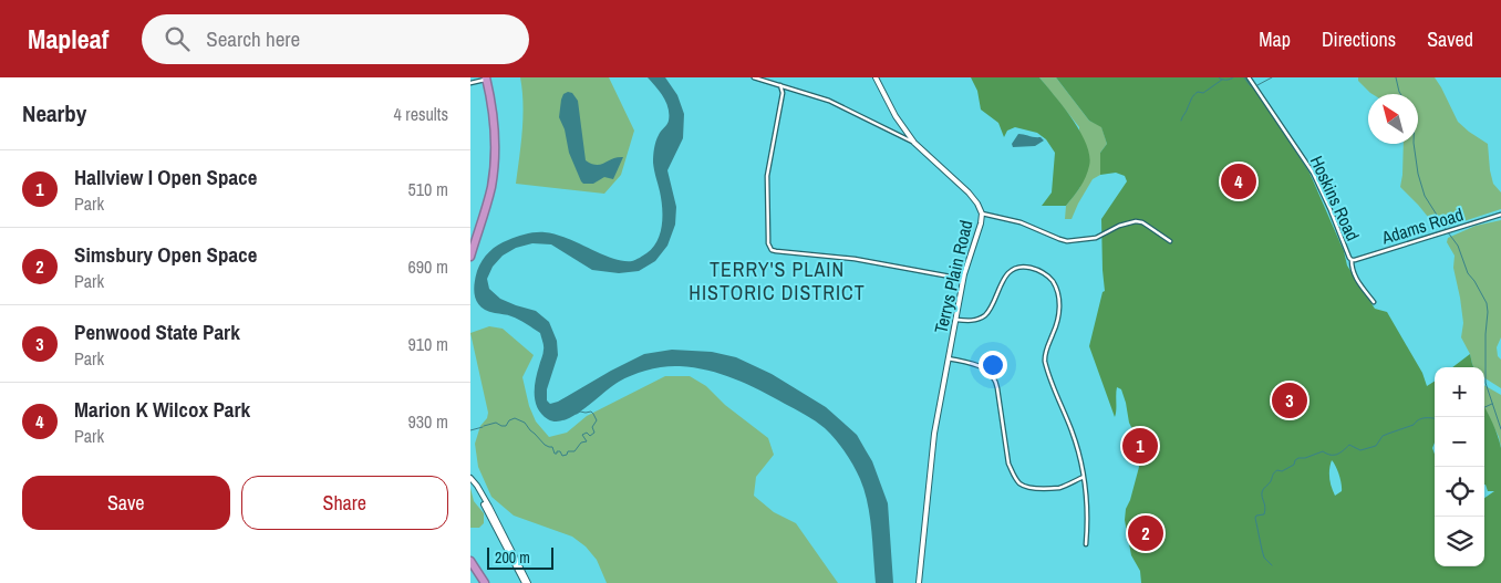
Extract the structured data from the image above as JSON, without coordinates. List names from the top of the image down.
{
  "streets": {
    "street": ["Hoskins Road", "Adams Road", "Terrys Plain Road"]
  },
  "crossings": [
    ["Hoskins Road", "Adams Road"]
  ],
  "districts": ["TERRY'S PLAIN HISTORIC DISTRICT"],
  "scale_bar": "200 m",
  "north": "top left",
  "page": {
    "header": "Mapleaf",
    "search": "Search here",
    "nav": ["Map", "Directions", "Saved"],
    "heading": ["Nearby", "4 results"],
    "list": [
      {
        "mark": "1",
        "name": "Hallview I Open Space",
        "note": "Park",
        "value": "510 m"
      },
      {
        "mark": "2",
        "name": "Simsbury Open Space",
        "note": "Park",
        "value": "690 m"
      },
      {
        "mark": "3",
        "name": "Penwood State Park",
        "note": "Park",
        "value": "910 m"
      },
      {
        "mark": "4",
        "name": "Marion K Wilcox Park",
        "note": "Park",
        "value": "930 m"
      }
    ],
    "pins": [
      "4",
      "3",
      "1",
      "2"
    ],
    "map_buttons": ["+", "−"],
    "buttons": ["Save", "Share"],
    "scale": "200 m"
  }
}
